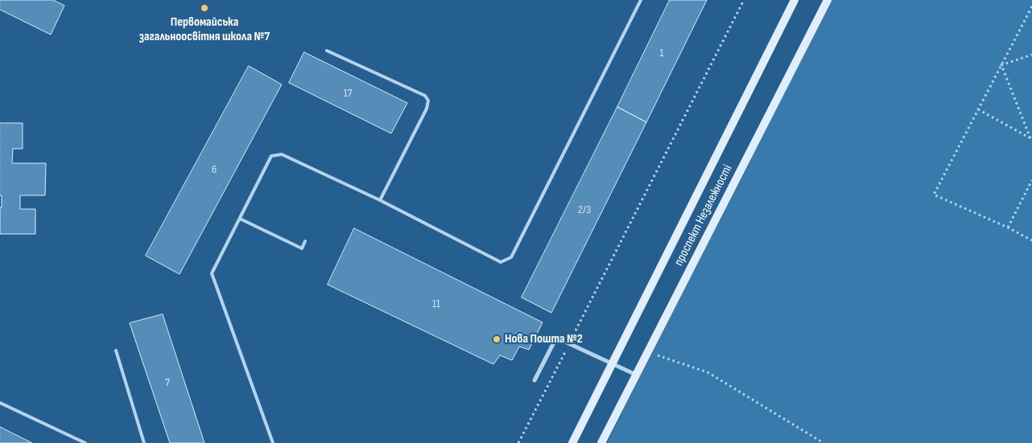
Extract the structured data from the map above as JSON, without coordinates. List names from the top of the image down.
{
  "streets": {
    "street": ["проспект Незалежності"]
  },
  "places": ["Первомайська загальноосвітня школа №7", "Нова Пошта №2"],
  "house_numbers": [
    "1",
    "17",
    "6",
    "2/3",
    "11",
    "7"
  ]
}
